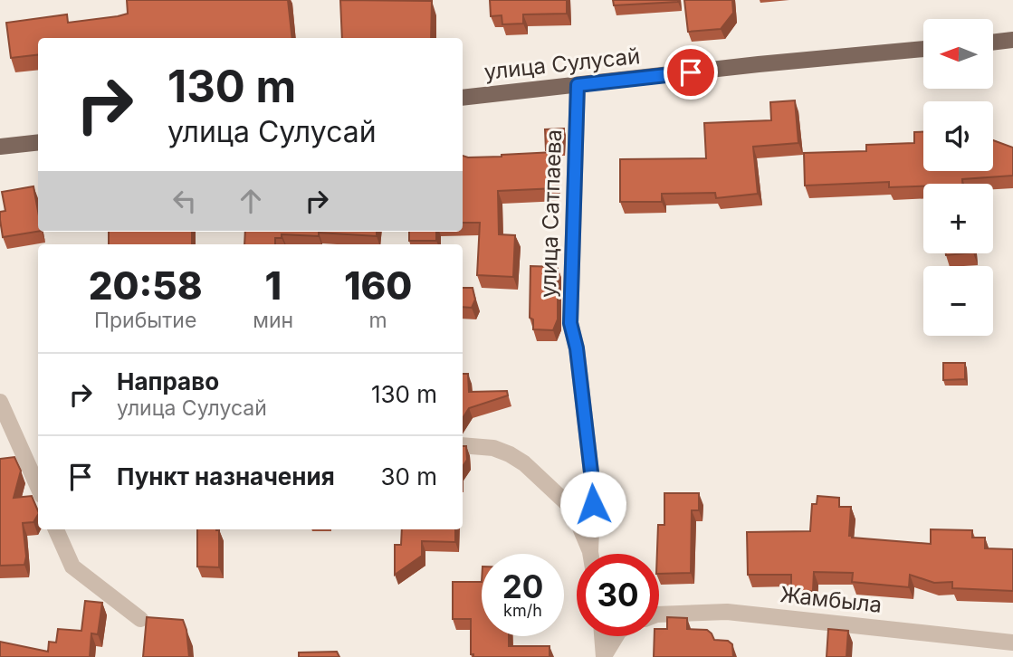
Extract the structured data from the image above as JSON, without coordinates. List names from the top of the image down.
{
  "streets": {
    "main road": ["улица Сулусай"],
    "street": ["улица Сатпаева", "Жамбыла"]
  },
  "crossings": [
    ["улица Сулусай", "улица Сатпаева"]
  ],
  "north": "left",
  "page": {
    "map_buttons": ["+", "−"],
    "turn": ["130 m", "улица Сулусай"],
    "eta": [
      "20:58",
      "Прибытие",
      "1",
      "мин",
      "160",
      "m"
    ],
    "list": [
      {
        "name": "Направо",
        "note": "улица Сулусай",
        "value": "130 m"
      },
      {
        "name": "Пункт назначения",
        "value": "30 m"
      }
    ],
    "speed": "20 km/h",
    "limit": "30"
  }
}
